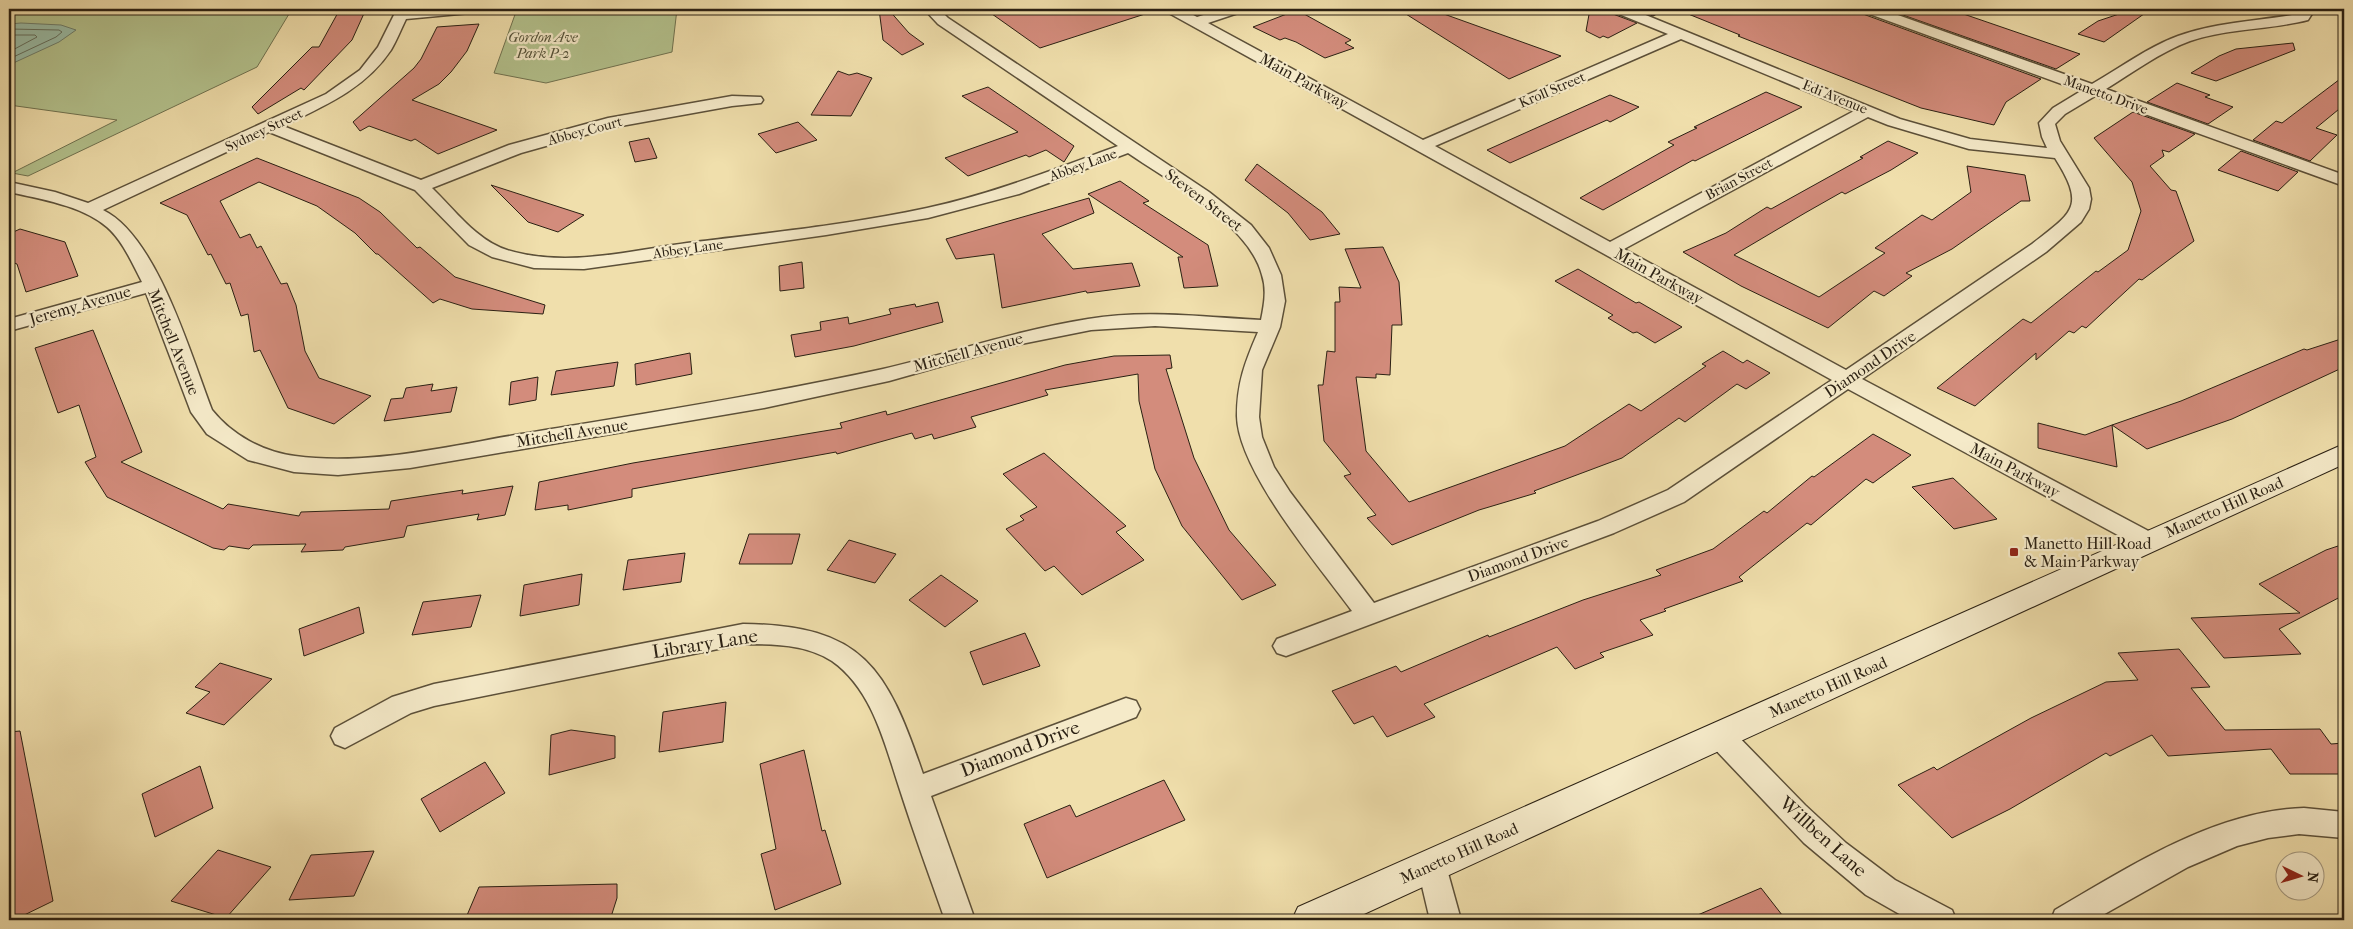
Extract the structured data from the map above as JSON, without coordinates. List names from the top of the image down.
{
  "streets": {
    "main road": ["Manetto Hill Road"],
    "street": [
      "Main Parkway",
      "Kroll Street",
      "Manetto Drive",
      "Edi Avenue",
      "Sydney Street",
      "Abbey Court",
      "Abbey Lane",
      "Brian Street",
      "Steven Street",
      "Jeremy Avenue",
      "Mitchell Avenue",
      "Diamond Drive",
      "Library Lane",
      "Willben Lane"
    ]
  },
  "crossings": [
    ["Main Parkway", "Kroll Street"],
    ["Main Parkway", "Brian Street"],
    ["Main Parkway", "Diamond Drive"],
    ["Main Parkway", "Manetto Hill Road"],
    ["Kroll Street", "Edi Avenue"],
    ["Manetto Drive", "Diamond Drive"],
    ["Edi Avenue", "Brian Street"],
    ["Edi Avenue", "Diamond Drive"],
    ["Sydney Street", "Abbey Lane"],
    ["Sydney Street", "Mitchell Avenue"],
    ["Abbey Court", "Abbey Lane"],
    ["Abbey Lane", "Steven Street"],
    ["Steven Street", "Mitchell Avenue"],
    ["Steven Street", "Diamond Drive"],
    ["Jeremy Avenue", "Mitchell Avenue"],
    ["Diamond Drive", "Library Lane"],
    ["Manetto Hill Road", "Willben Lane"]
  ],
  "parks": ["Gordon Ave Park P-2"],
  "places": {
    "transit": ["Manetto Hill Road & Main Parkway"]
  },
  "north": "right"
}
